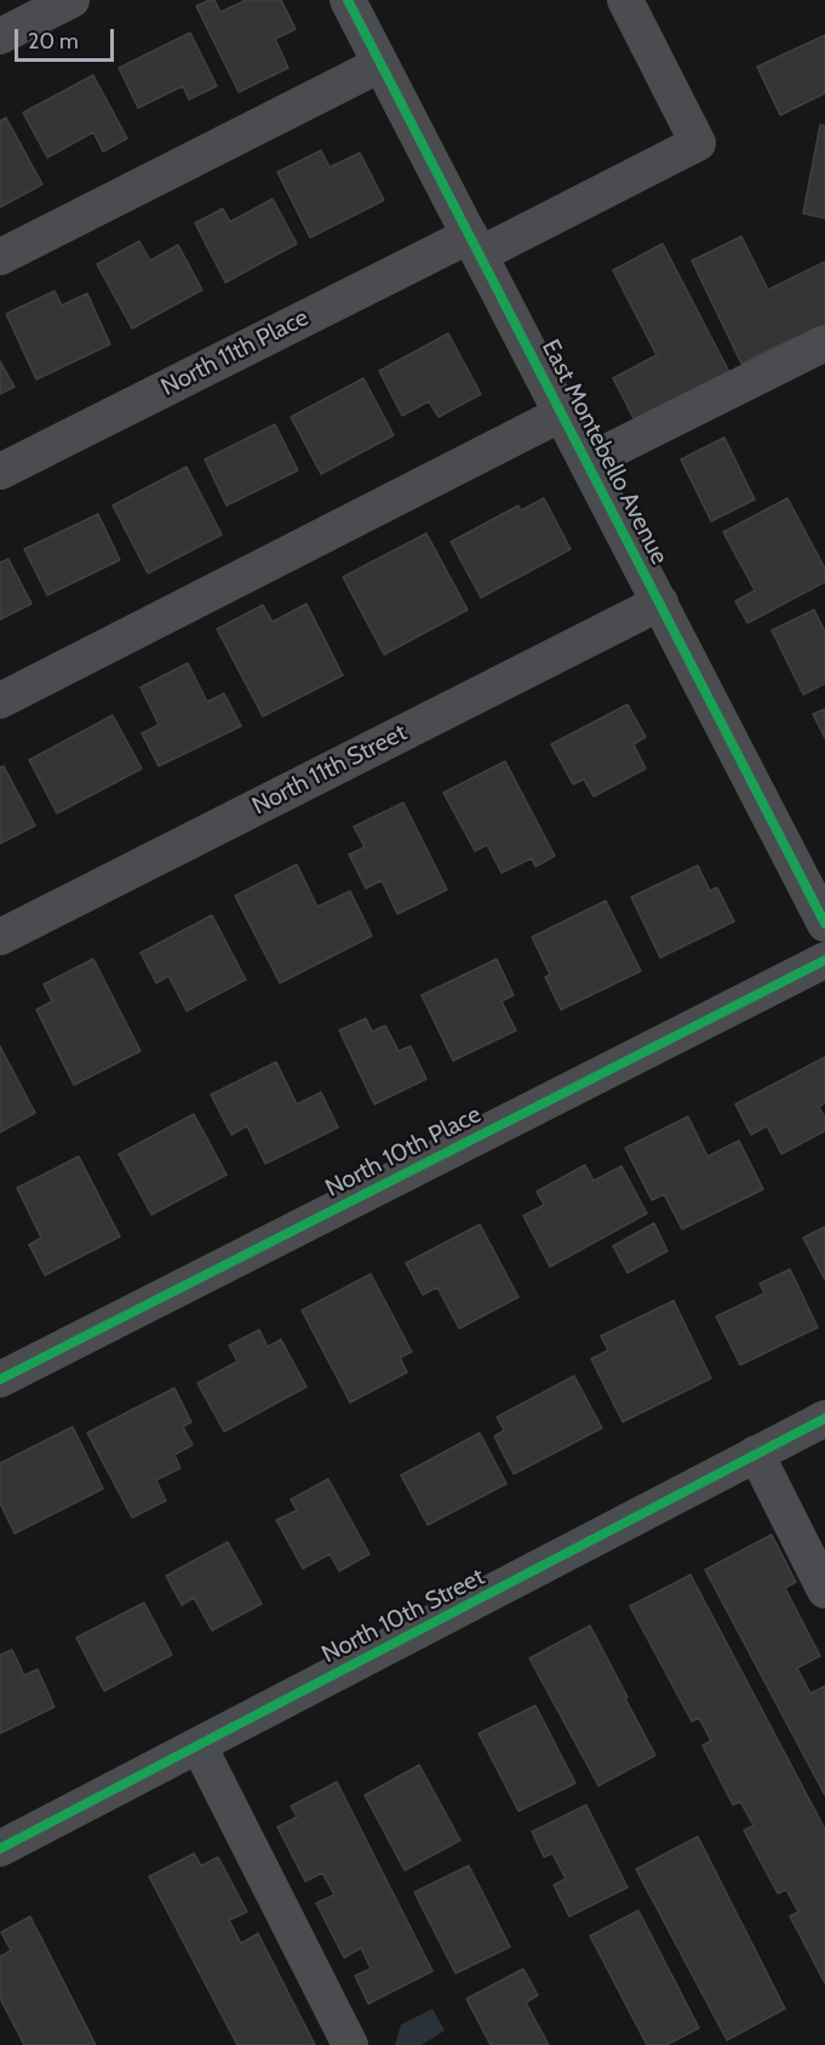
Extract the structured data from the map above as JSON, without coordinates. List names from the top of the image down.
{
  "streets": {
    "street": [
      "North 11th Place",
      "East Montebello Avenue",
      "North 11th Street",
      "North 10th Place",
      "North 10th Street"
    ]
  },
  "crossings": [
    ["North 11th Place", "East Montebello Avenue"],
    ["East Montebello Avenue", "North 11th Street"]
  ],
  "scale_bar": "20 m"
}
